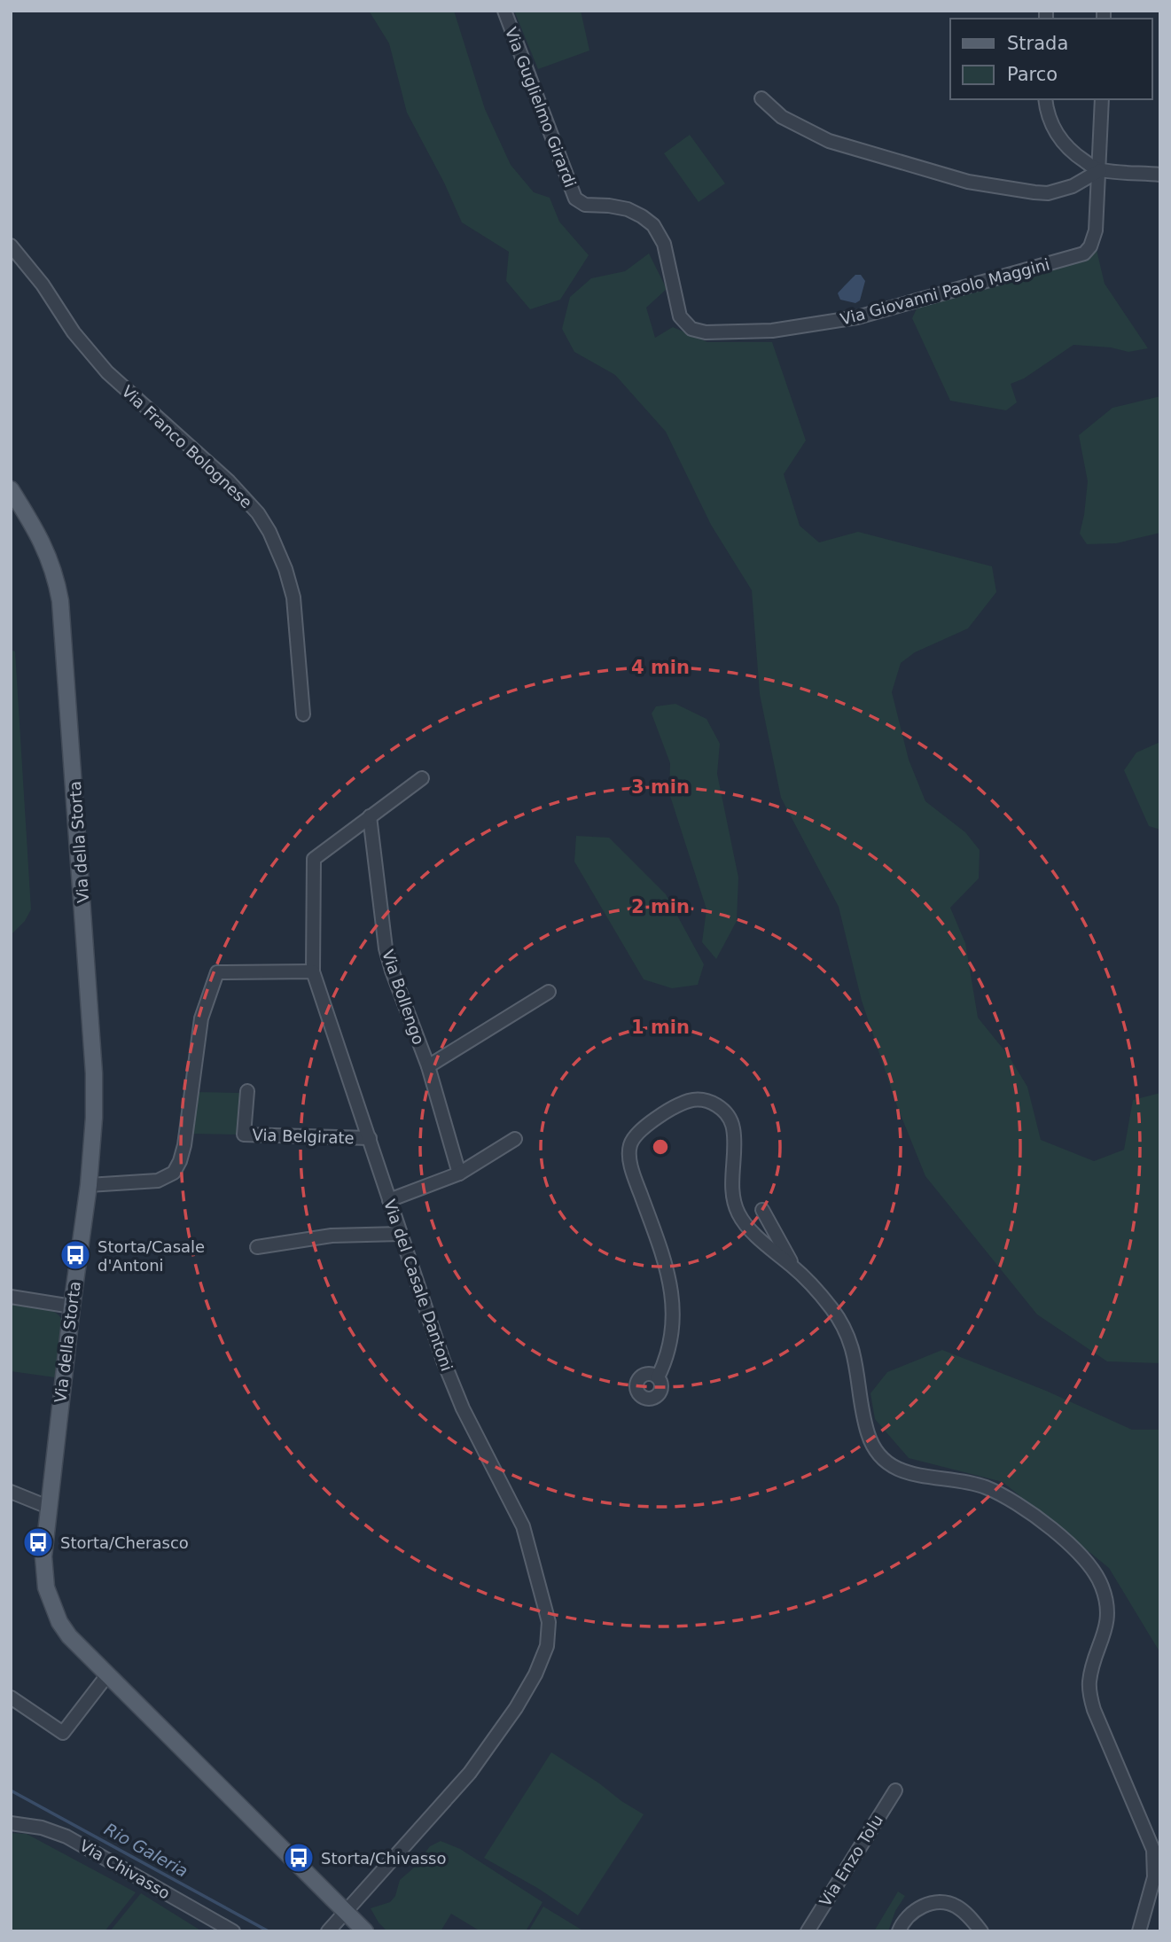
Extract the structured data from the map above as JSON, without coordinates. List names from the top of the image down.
{
  "streets": {
    "main road": ["Via della Storta"],
    "street": [
      "Via Guglielmo Girardi",
      "Via Giovanni Paolo Maggini",
      "Via Franco Bolognese",
      "Via Bollengo",
      "Via Belgirate",
      "Via del Casale Dantoni",
      "Via Enzo Tolu",
      "Via Chivasso"
    ]
  },
  "crossings": [
    ["Via Guglielmo Girardi", "Via Giovanni Paolo Maggini"],
    ["Via della Storta", "Via del Casale Dantoni"],
    ["Via Bollengo", "Via del Casale Dantoni"],
    ["Via Belgirate", "Via del Casale Dantoni"]
  ],
  "water": ["Rio Galeria"],
  "places": {
    "bus stop": ["Storta/Casale d'Antoni", "Storta/Cherasco", "Storta/Chivasso"]
  },
  "legend": ["Strada", "Parco"],
  "rings": [
    "4 min",
    "3 min",
    "2 min",
    "1 min"
  ]
}
